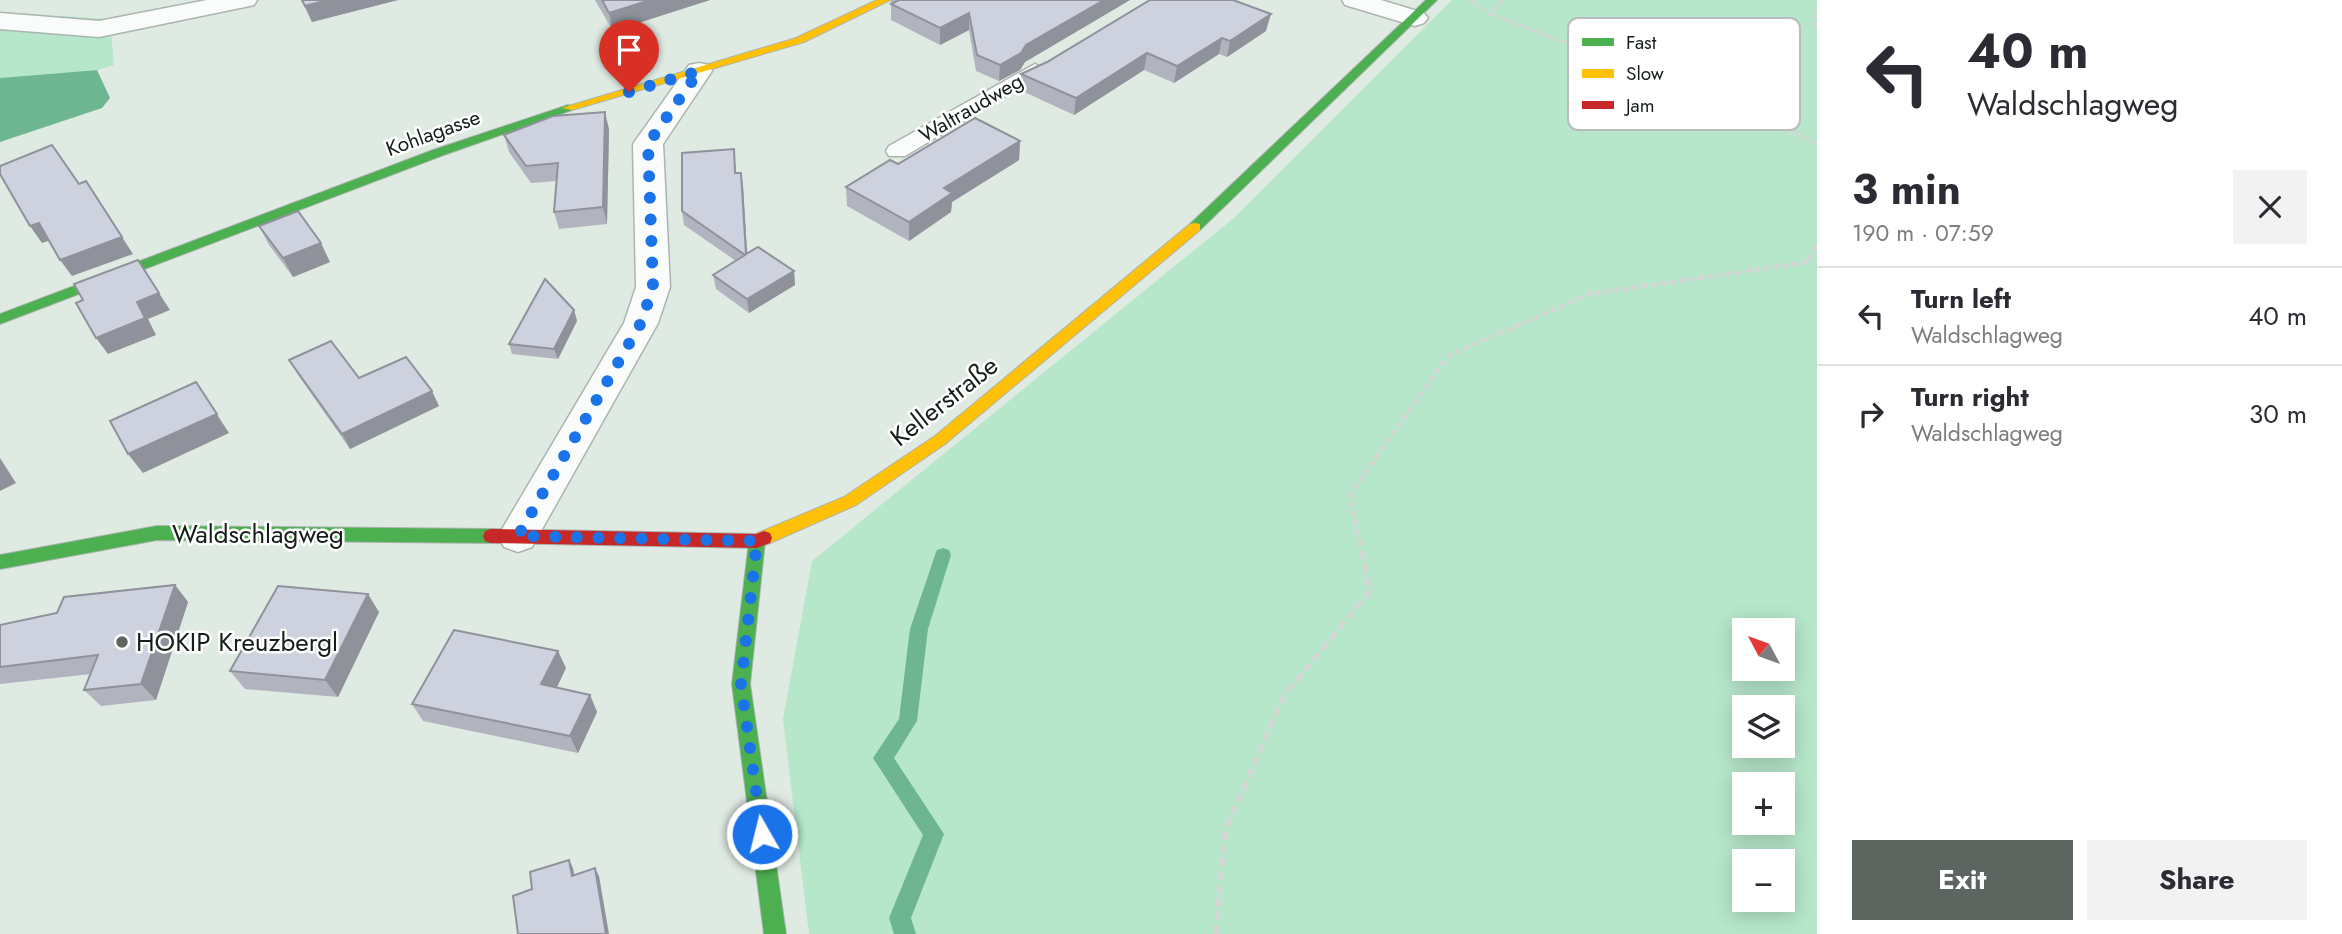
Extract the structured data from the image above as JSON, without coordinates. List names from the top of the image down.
{
  "streets": {
    "street": [
      "Waltraudweg",
      "Kohlagasse",
      "Kellerstraße",
      "Waldschlagweg"
    ]
  },
  "crossings": [
    ["Kellerstraße", "Waldschlagweg"]
  ],
  "places": ["HOKIP Kreuzbergl"],
  "legend": ["Fast", "Slow", "Jam"],
  "north": "top left",
  "page": {
    "turn": ["40 m", "Waldschlagweg"],
    "heading": ["3 min", "190 m · 07:59"],
    "list": [
      {
        "name": "Turn left",
        "note": "Waldschlagweg",
        "value": "40 m"
      },
      {
        "name": "Turn right",
        "note": "Waldschlagweg",
        "value": "30 m"
      }
    ],
    "map_buttons": ["+", "−"],
    "buttons": ["Exit", "Share"]
  }
}
